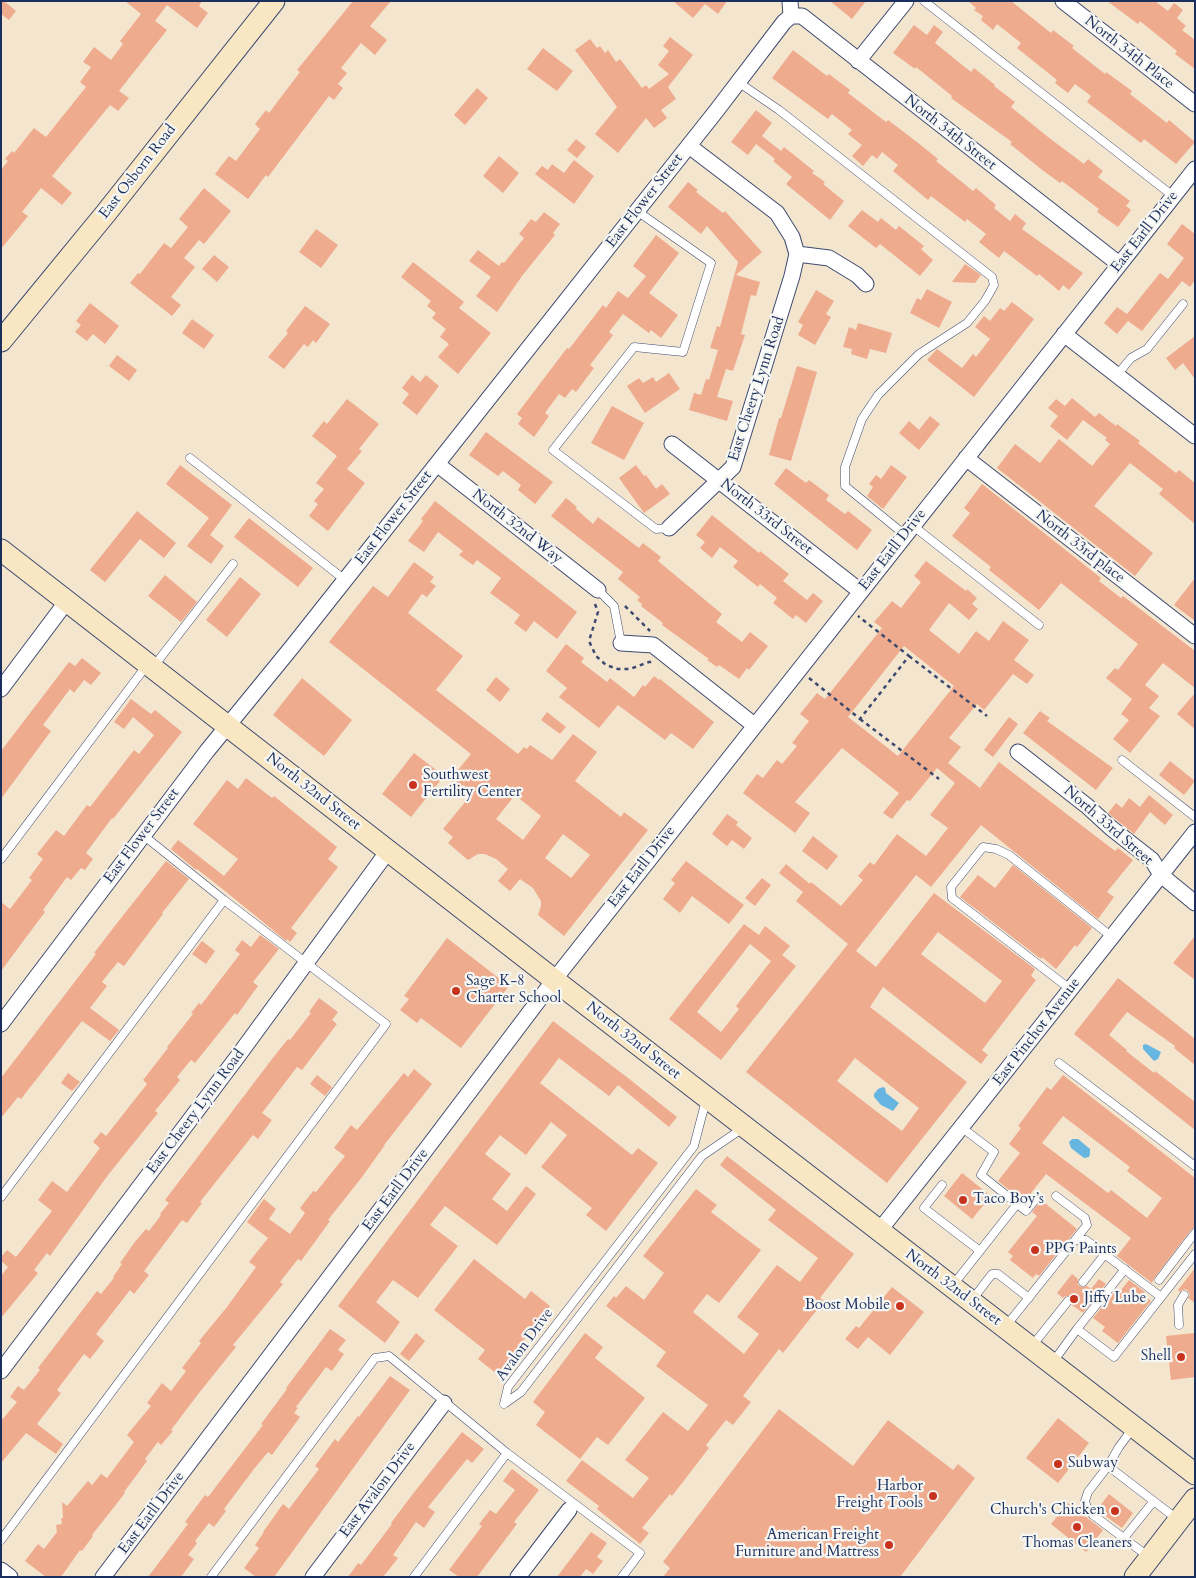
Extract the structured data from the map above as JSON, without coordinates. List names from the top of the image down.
{
  "streets": {
    "main road": ["East Osborn Road", "North 32nd Street"],
    "street": [
      "North 34th Place",
      "North 34th Street",
      "East Flower Street",
      "East Earll Drive",
      "East Cheery Lynn Road",
      "North 33rd Street",
      "North 32nd Way",
      "North 33rd place",
      "East Pinchot Avenue",
      "East Avalon Drive"
    ],
    "lane": ["Avalon Drive"]
  },
  "crossings": [
    ["North 34th Street", "East Flower Street"],
    ["North 34th Street", "East Earll Drive"],
    ["East Flower Street", "North 32nd Way"],
    ["East Flower Street", "North 32nd Street"],
    ["East Earll Drive", "North 33rd Street"],
    ["East Earll Drive", "North 33rd place"],
    ["East Earll Drive", "North 32nd Street"],
    ["East Cheery Lynn Road", "North 33rd Street"],
    ["East Cheery Lynn Road", "North 32nd Street"],
    ["North 33rd Street", "East Pinchot Avenue"],
    ["North 32nd Street", "East Pinchot Avenue"],
    ["North 32nd Street", "Avalon Drive"]
  ],
  "places": [
    "Southwest Fertility Center",
    "Sage K-8 Charter School",
    "Taco Boy’s",
    "PPG Paints",
    "Jiffy Lube",
    "Boost Mobile",
    "Shell",
    "Subway",
    "Harbor Freight Tools",
    "Church's Chicken",
    "Thomas Cleaners",
    "American Freight Furniture and Mattress"
  ]
}
